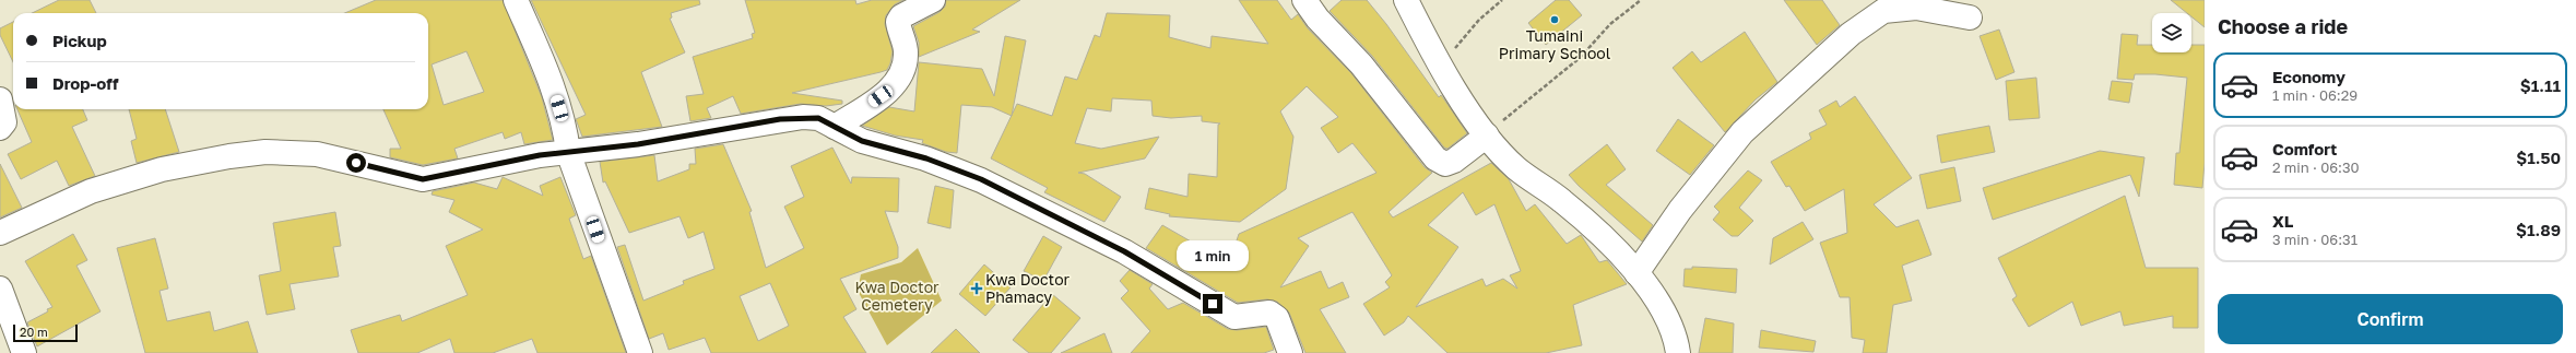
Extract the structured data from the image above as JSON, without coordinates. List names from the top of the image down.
{
  "parks": ["Kwa Doctor Cemetery"],
  "places": {
    "other": ["Tumaini Primary School"],
    "health": ["Kwa Doctor Phamacy"]
  },
  "scale_bar": "20 m",
  "page": {
    "heading": "Choose a ride",
    "banner": ["Pickup", "Drop-off"],
    "list": [
      {
        "name": "Economy",
        "note": "1 min · 06:29",
        "value": "$1.11"
      },
      {
        "name": "Comfort",
        "note": "2 min · 06:30",
        "value": "$1.50"
      },
      {
        "name": "XL",
        "note": "3 min · 06:31",
        "value": "$1.89"
      }
    ],
    "bubble": "1 min",
    "buttons": "Confirm",
    "scale": "20 m"
  }
}
